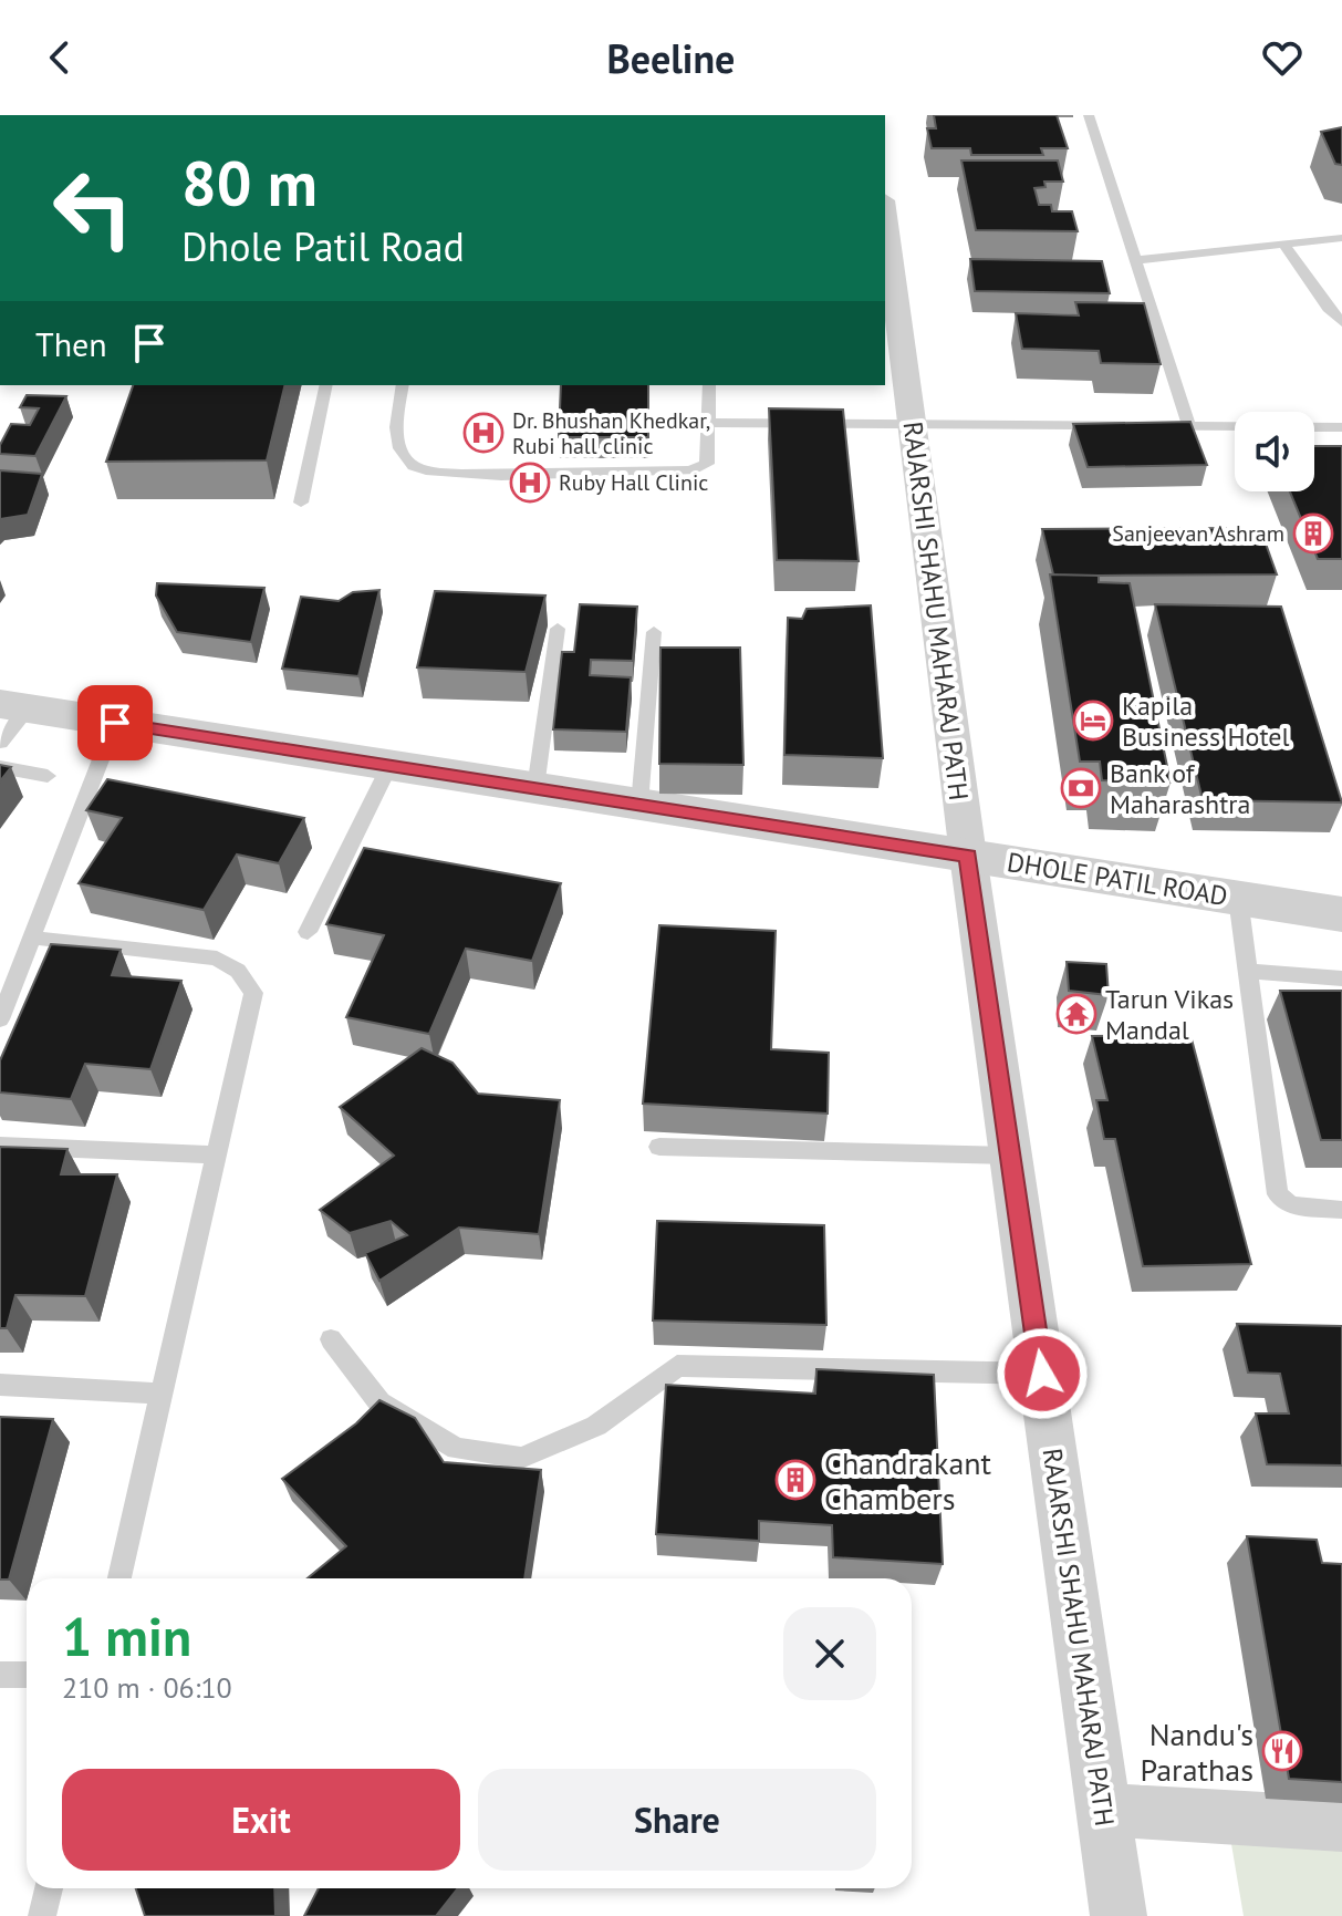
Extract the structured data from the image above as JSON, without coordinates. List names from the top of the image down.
{
  "streets": {
    "street": ["RAJARSHI SHAHU MAHARAJ PATH", "DHOLE PATIL ROAD"]
  },
  "crossings": [
    ["RAJARSHI SHAHU MAHARAJ PATH", "DHOLE PATIL ROAD"]
  ],
  "places": {
    "hospital": ["Dr. Bhushan Khedkar, Rubi hall clinic", "Ruby Hall Clinic"],
    "building": ["Sanjeevan Ashram", "Chandrakant Chambers"],
    "hotel": ["Kapila Business Hotel"],
    "bank": ["Bank of Maharashtra"],
    "temple": ["Tarun Vikas Mandal"],
    "restaurant": ["Nandu's Parathas"]
  },
  "page": {
    "header": "Beeline",
    "turn": ["80 m", "Dhole Patil Road"],
    "then": "Then",
    "heading": ["1 min", "210 m · 06:10"],
    "buttons": ["Exit", "Share"]
  }
}
